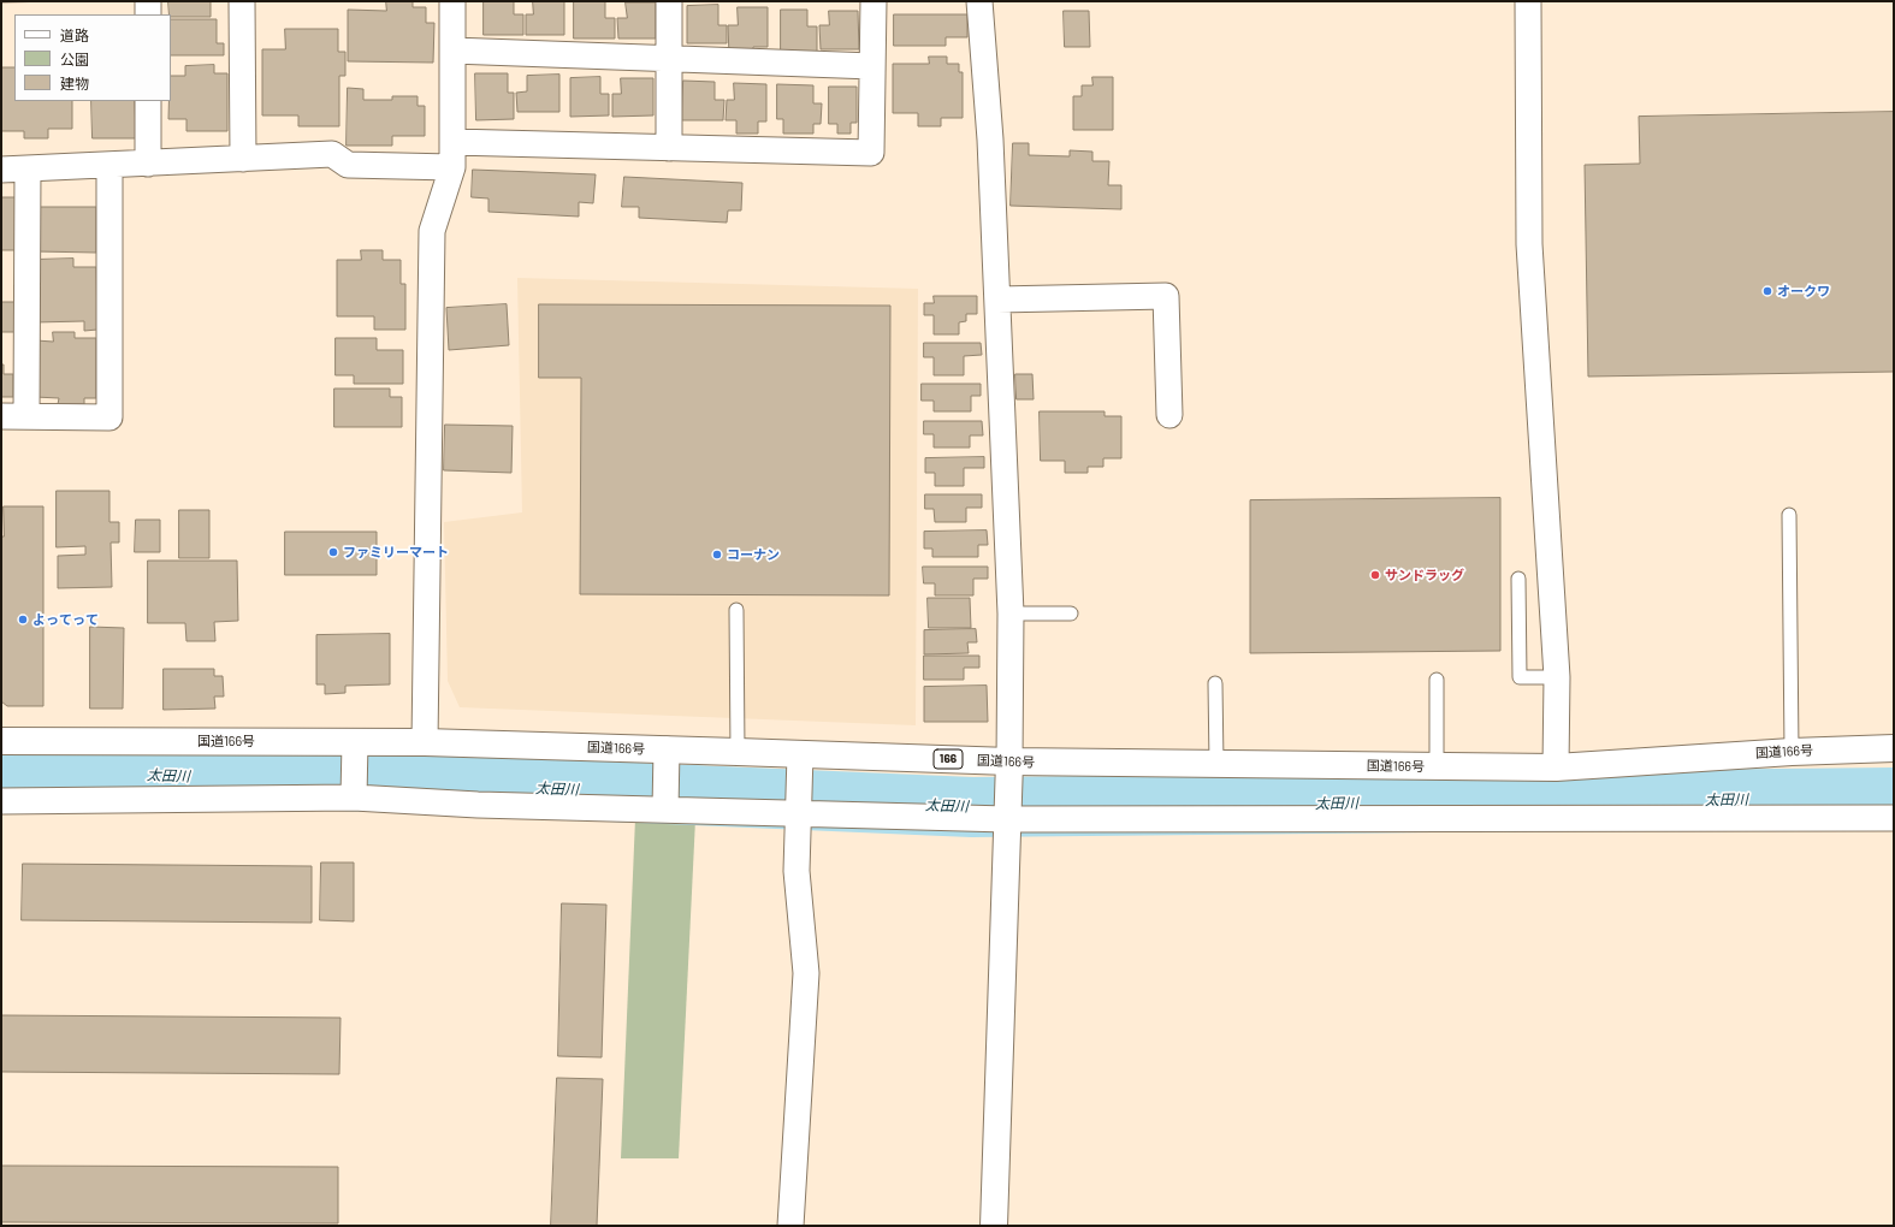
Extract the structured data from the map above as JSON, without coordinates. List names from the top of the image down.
{
  "streets": {
    "main road": ["国道166号", "166"]
  },
  "water": ["太田川"],
  "places": [
    "オークワ",
    "ファミリーマート",
    "コーナン",
    "サンドラッグ",
    "よってって"
  ],
  "legend": ["道路", "公園", "建物"]
}
